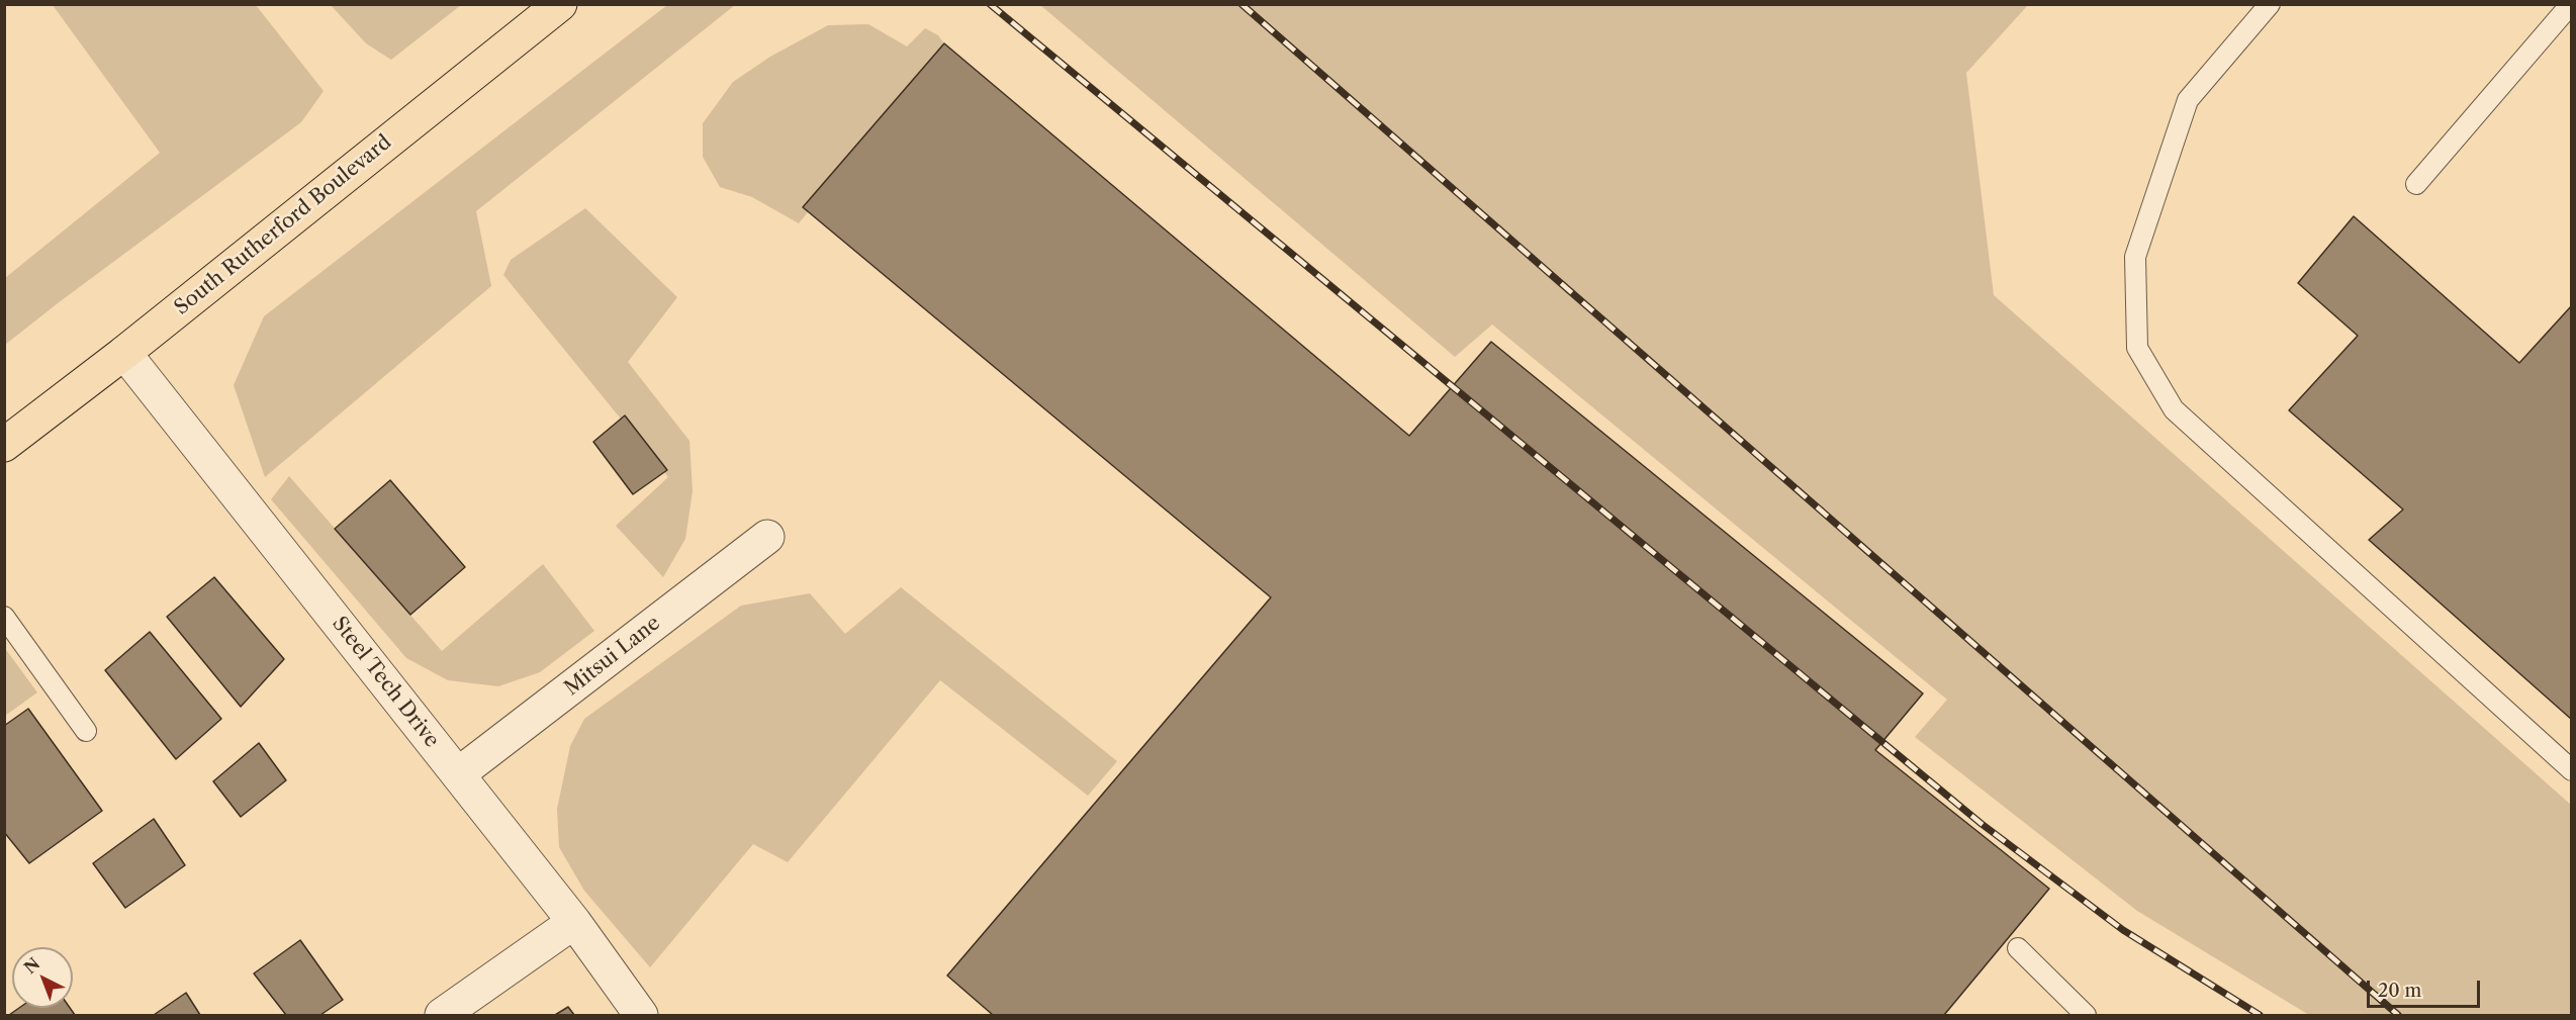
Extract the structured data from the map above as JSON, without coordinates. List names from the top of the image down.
{
  "streets": {
    "highway": ["South Rutherford Boulevard"],
    "street": ["Mitsui Lane", "Steel Tech Drive"]
  },
  "crossings": [
    ["South Rutherford Boulevard", "Steel Tech Drive"],
    ["Mitsui Lane", "Steel Tech Drive"]
  ],
  "scale_bar": "20 m",
  "north": "top left"
}
